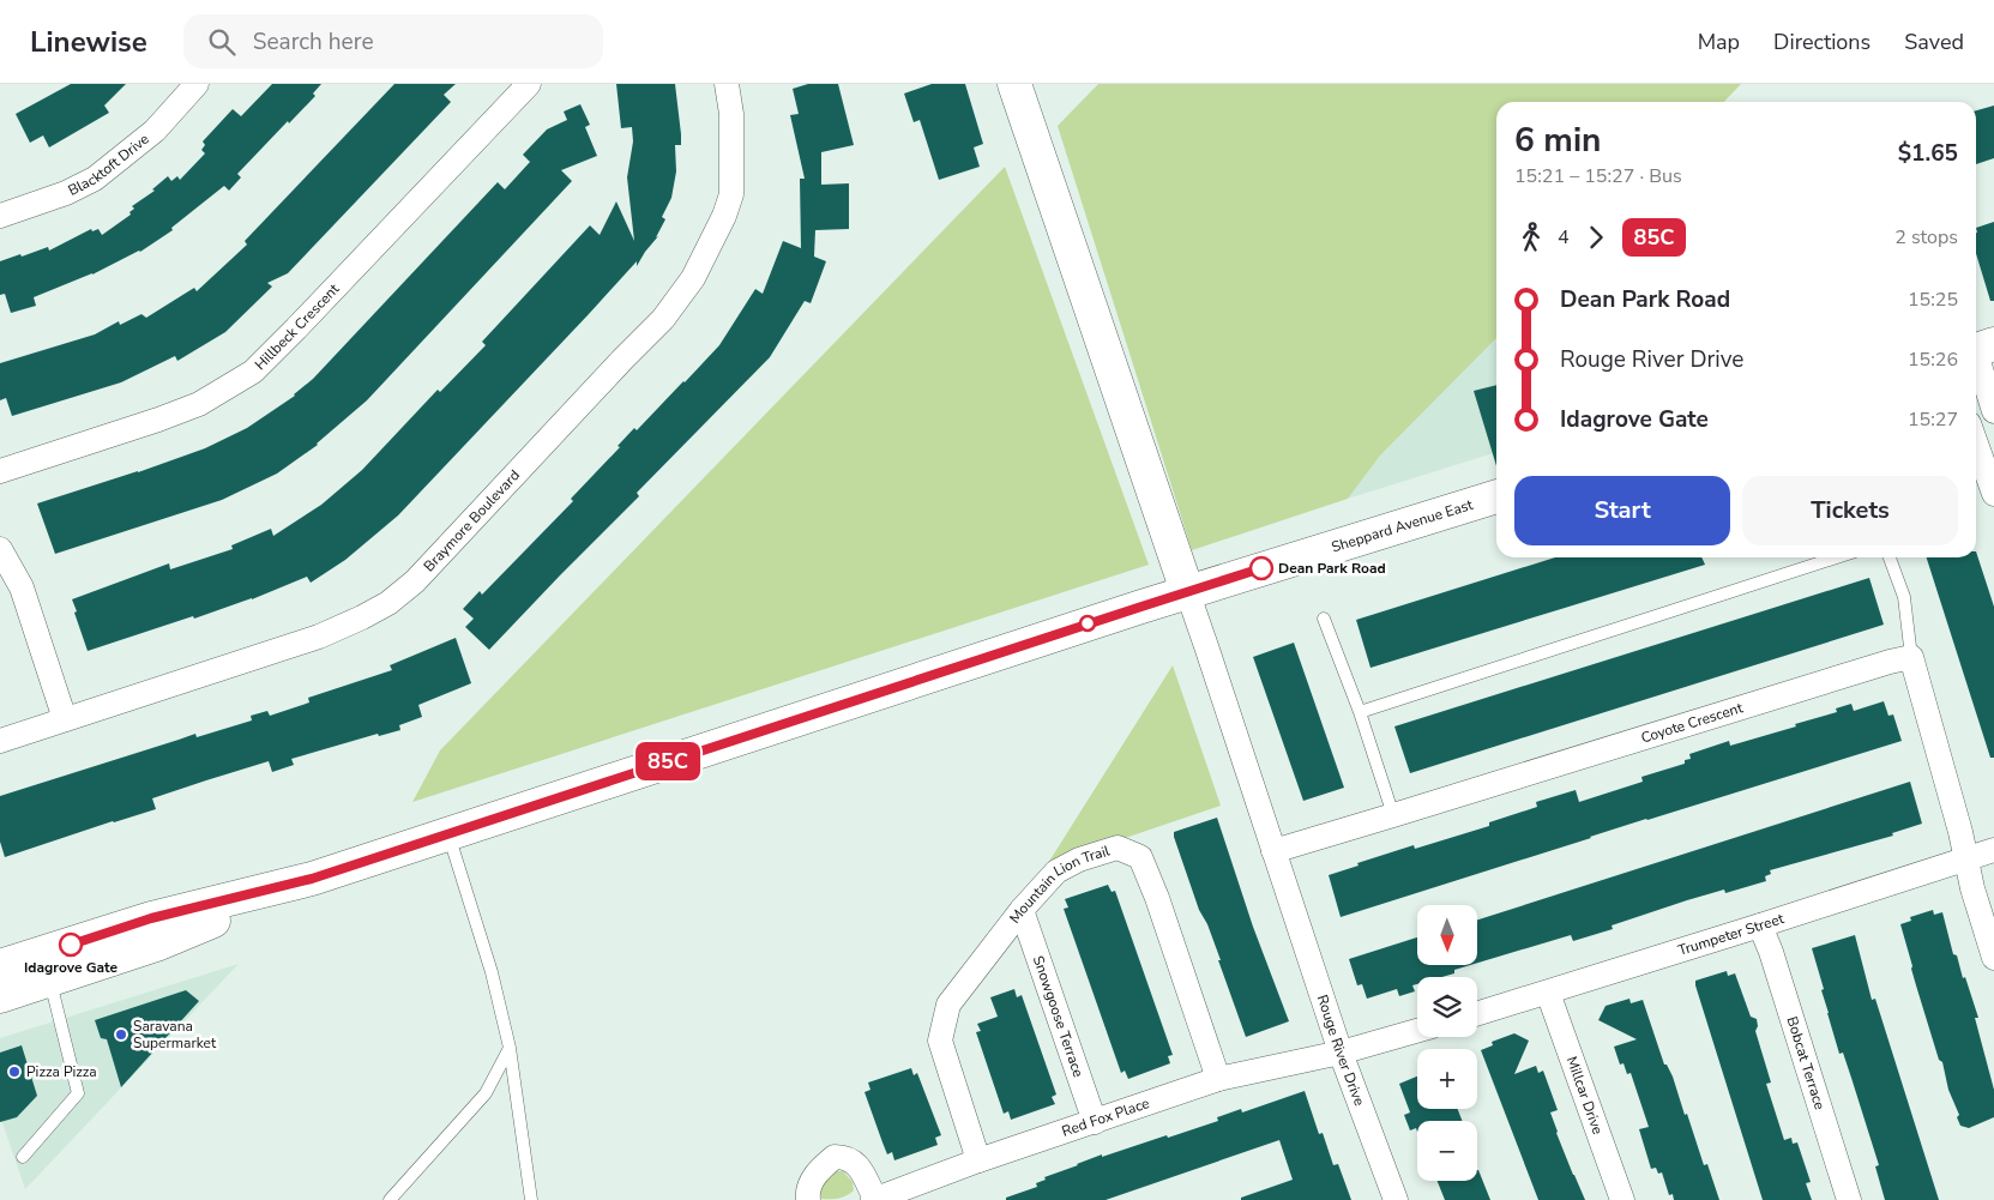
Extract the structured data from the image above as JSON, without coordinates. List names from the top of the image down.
{
  "streets": {
    "main road": ["Sheppard Avenue East"],
    "street": [
      "Blacktoft Drive",
      "Hillbeck Crescent",
      "Braymore Boulevard",
      "Coyote Crescent",
      "Mountain Lion Trail",
      "Trumpeter Street",
      "Snowgoose Terrace",
      "Rouge River Drive",
      "Bobcat Terrace",
      "Millcar Drive",
      "Red Fox Place"
    ]
  },
  "crossings": [
    ["Sheppard Avenue East", "Rouge River Drive"],
    ["Coyote Crescent", "Rouge River Drive"],
    ["Mountain Lion Trail", "Snowgoose Terrace"],
    ["Mountain Lion Trail", "Red Fox Place"],
    ["Trumpeter Street", "Bobcat Terrace"],
    ["Trumpeter Street", "Millcar Drive"],
    ["Snowgoose Terrace", "Red Fox Place"],
    ["Rouge River Drive", "Red Fox Place"]
  ],
  "places": [
    "Dean Park Road",
    "Idagrove Gate",
    "Saravana Supermarket",
    "Pizza Pizza"
  ],
  "lines": ["bus line 85C"],
  "north": "bottom",
  "page": {
    "header": "Linewise",
    "search": "Search here",
    "nav": ["Map", "Directions", "Saved"],
    "on_map": "85C",
    "heading": ["6 min", "15:21 – 15:27 · Bus", "$1.65"],
    "legs": ["4", "85C", "2 stops"],
    "list": [
      {
        "name": "Dean Park Road",
        "value": "15:25"
      },
      {
        "name": "Rouge River Drive",
        "value": "15:26"
      },
      {
        "name": "Idagrove Gate",
        "value": "15:27"
      }
    ],
    "buttons": ["Start", "Tickets"],
    "map_buttons": ["+", "−"]
  }
}
